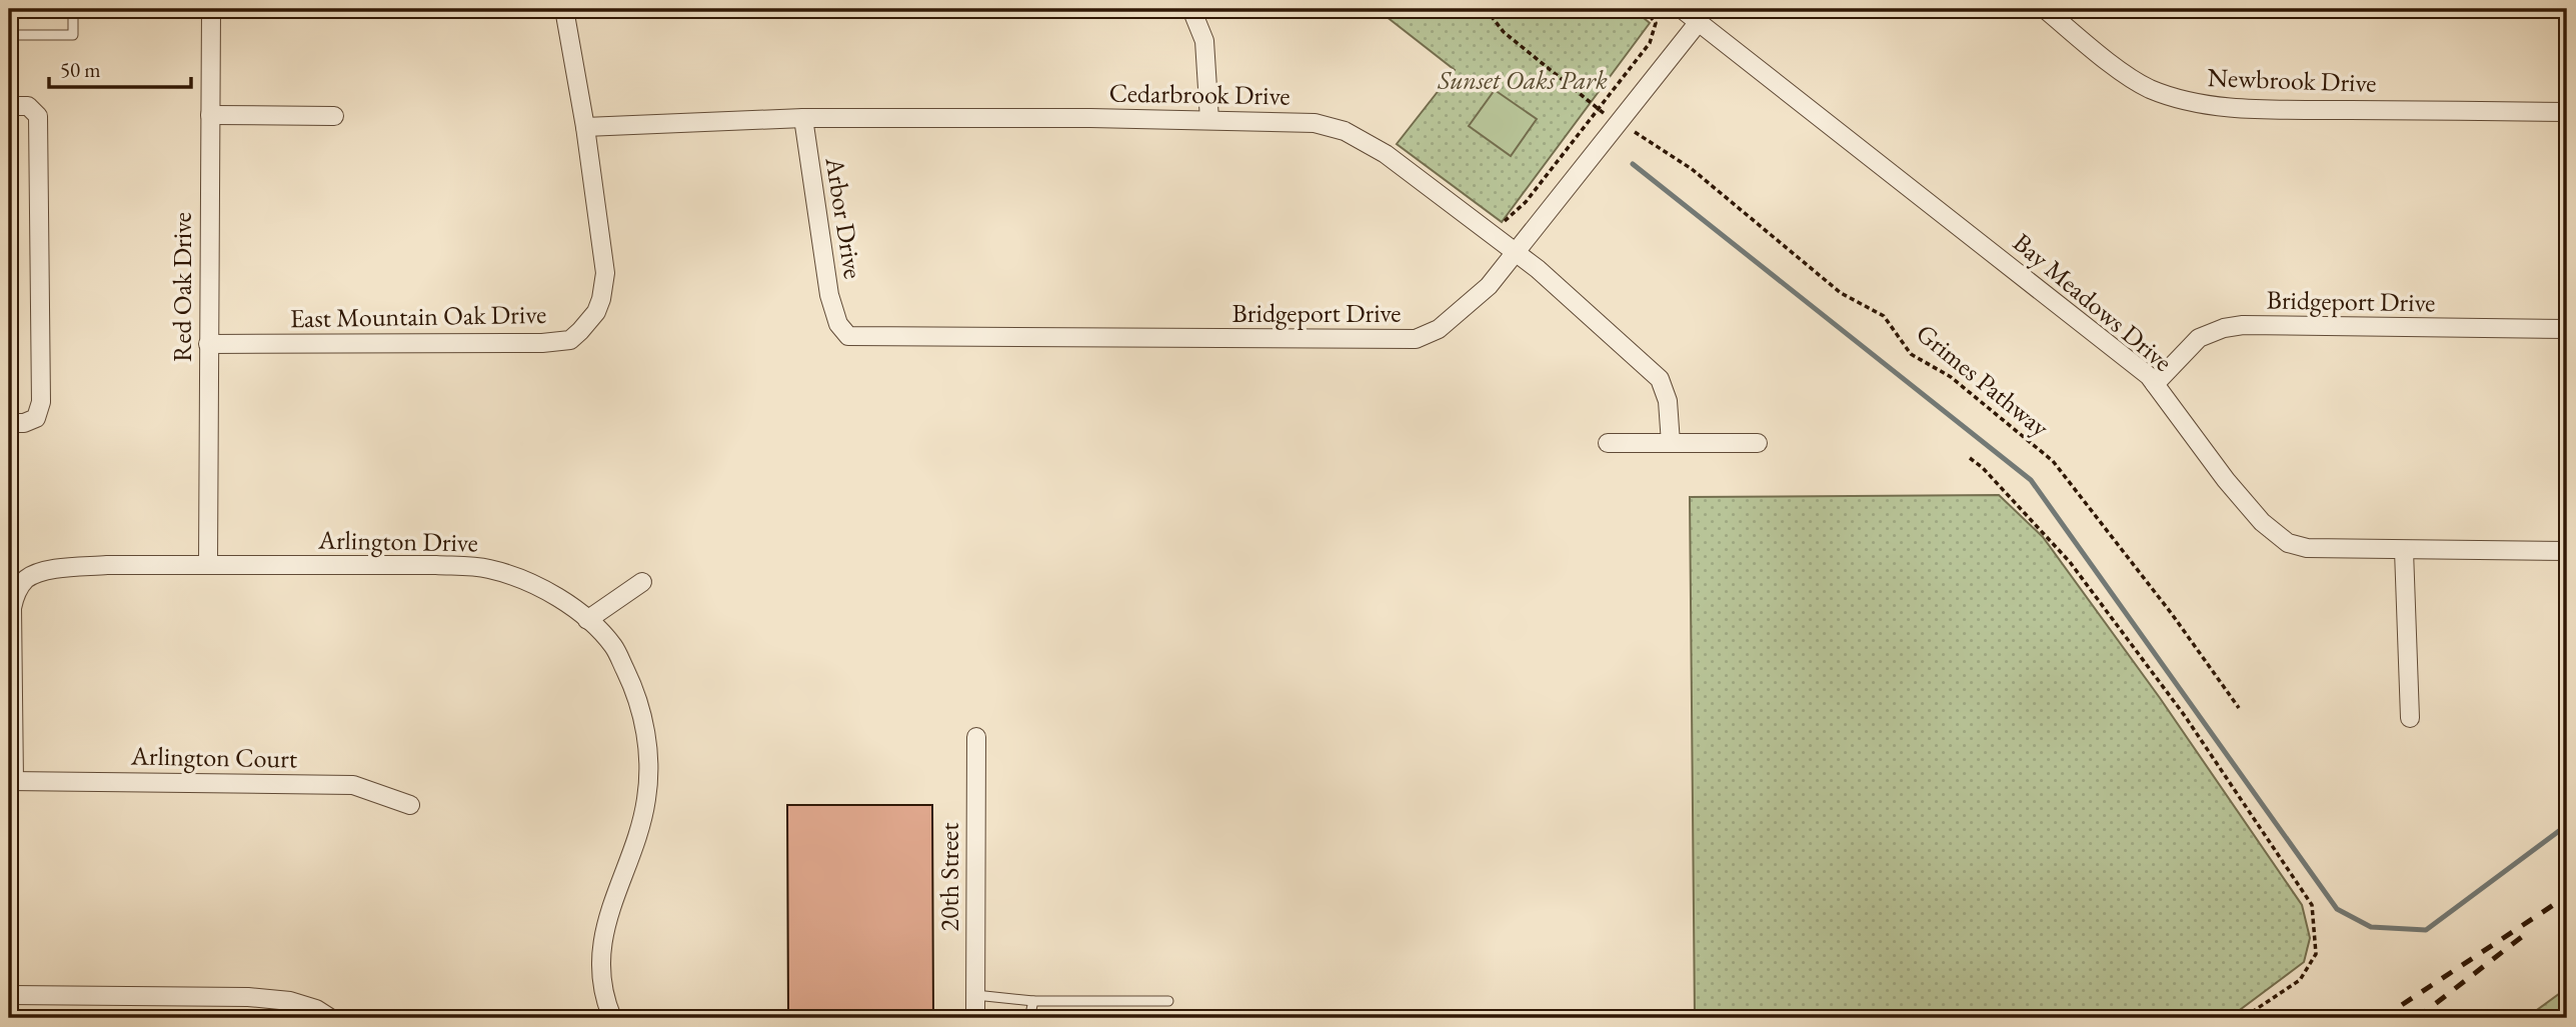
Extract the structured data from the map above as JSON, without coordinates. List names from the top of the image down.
{
  "streets": {
    "street": [
      "Newbrook Drive",
      "Cedarbrook Drive",
      "Arbor Drive",
      "Red Oak Drive",
      "Bridgeport Drive",
      "Bay Meadows Drive",
      "East Mountain Oak Drive",
      "Arlington Drive",
      "Arlington Court",
      "20th Street"
    ],
    "path": ["Grimes Pathway"]
  },
  "crossings": [
    ["Cedarbrook Drive", "Arbor Drive"],
    ["Cedarbrook Drive", "Bridgeport Drive"],
    ["Cedarbrook Drive", "East Mountain Oak Drive"],
    ["Arbor Drive", "Bridgeport Drive"],
    ["Red Oak Drive", "East Mountain Oak Drive"],
    ["Red Oak Drive", "Arlington Drive"],
    ["Bridgeport Drive", "Bay Meadows Drive"],
    ["Bridgeport Drive", "Grimes Pathway"],
    ["Arlington Drive", "Arlington Court"]
  ],
  "parks": ["Sunset Oaks Park"],
  "scale_bar": "50 m"
}
